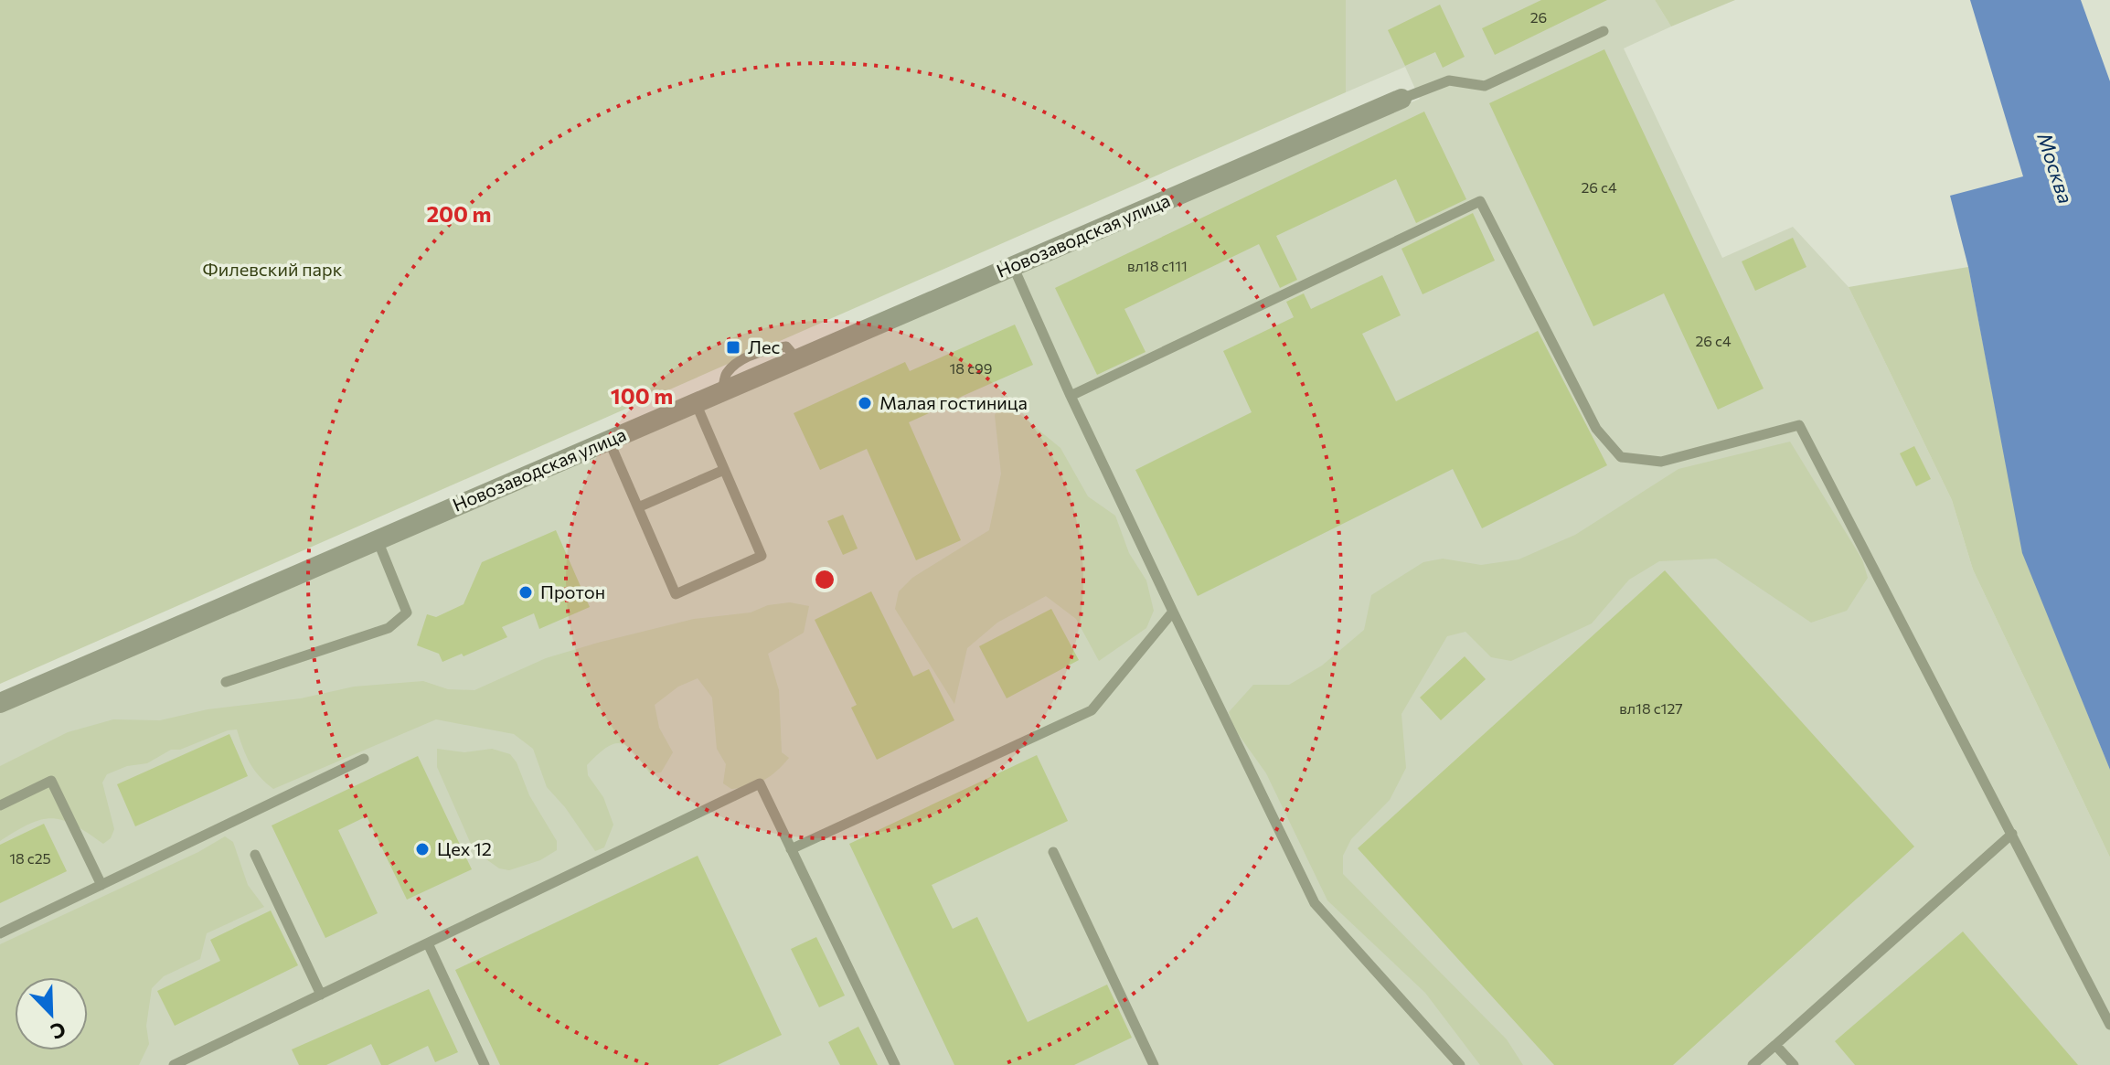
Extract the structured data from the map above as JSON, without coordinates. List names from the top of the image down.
{
  "streets": {
    "street": ["Новозаводская улица"]
  },
  "water": ["Москва"],
  "parks": ["Филевский парк"],
  "places": {
    "transit": ["Лес"],
    "other": ["Малая гостиница", "Протон", "Цех 12"]
  },
  "house_numbers": [
    "26",
    "26 с4",
    "вл18 с111",
    "26 с4",
    "18 с99",
    "вл18 с127",
    "18 с25"
  ],
  "north": "bottom right",
  "rings": ["200 m", "100 m"]
}
